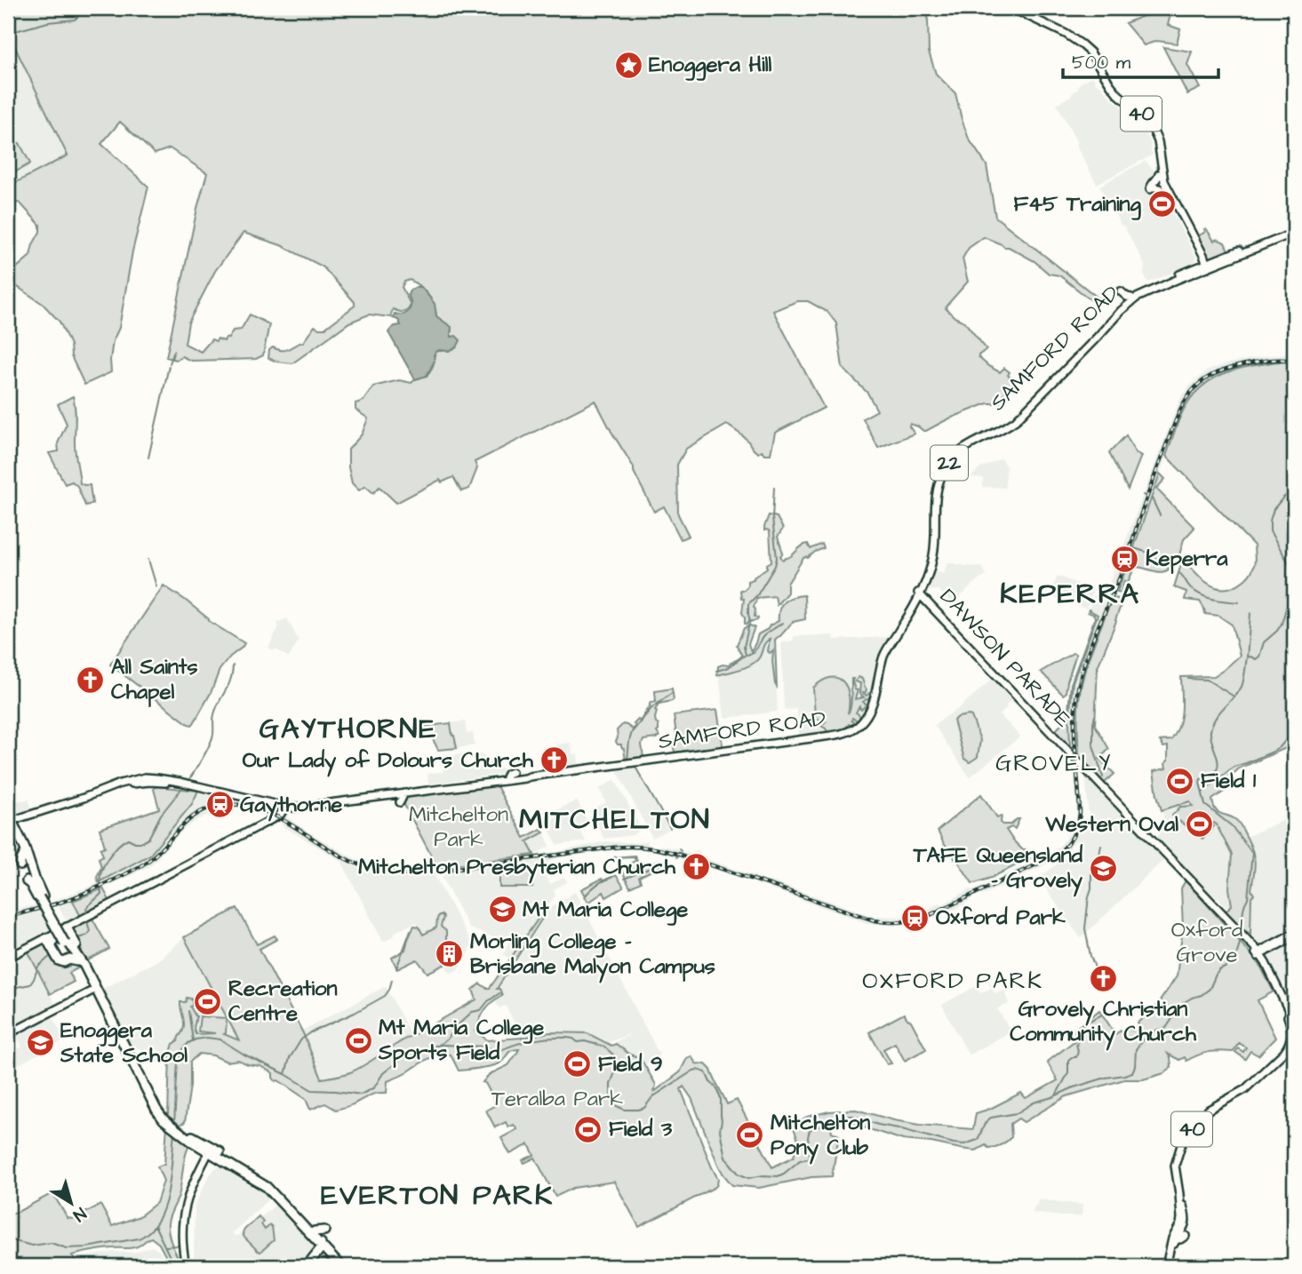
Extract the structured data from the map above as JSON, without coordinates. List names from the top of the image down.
{
  "streets": {
    "main road": [
      "40",
      "SAMFORD ROAD",
      "22",
      "DAWSON PARADE"
    ]
  },
  "crossings": [
    ["40", "SAMFORD ROAD"],
    ["40", "DAWSON PARADE"],
    ["SAMFORD ROAD", "DAWSON PARADE"]
  ],
  "districts": [
    "KEPERRA",
    "GAYTHORNE",
    "GROVELY",
    "MITCHELTON",
    "OXFORD PARK",
    "EVERTON PARK"
  ],
  "parks": ["Mitchelton Park", "Oxford Grove", "Teralba Park"],
  "places": {
    "place": ["Enoggera Hill"],
    "sports": [
      "F45 Training",
      "Field 1",
      "Western Oval",
      "Recreation Centre",
      "Mt Maria College Sports Field",
      "Field 9",
      "Field 3",
      "Mitchelton Pony Club"
    ],
    "station": ["Keperra", "Gaythorne", "Oxford Park"],
    "church": [
      "All Saints Chapel",
      "Our Lady of Dolours Church",
      "Mitchelton Presbyterian Church",
      "Grovely Christian Community Church"
    ],
    "school or university": ["TAFE Queensland - Grovely", "Mt Maria College", "Enoggera State School"],
    "building": ["Morling College - Brisbane Malyon Campus"]
  },
  "scale_bar": "500 m",
  "north": "bottom right"
}
